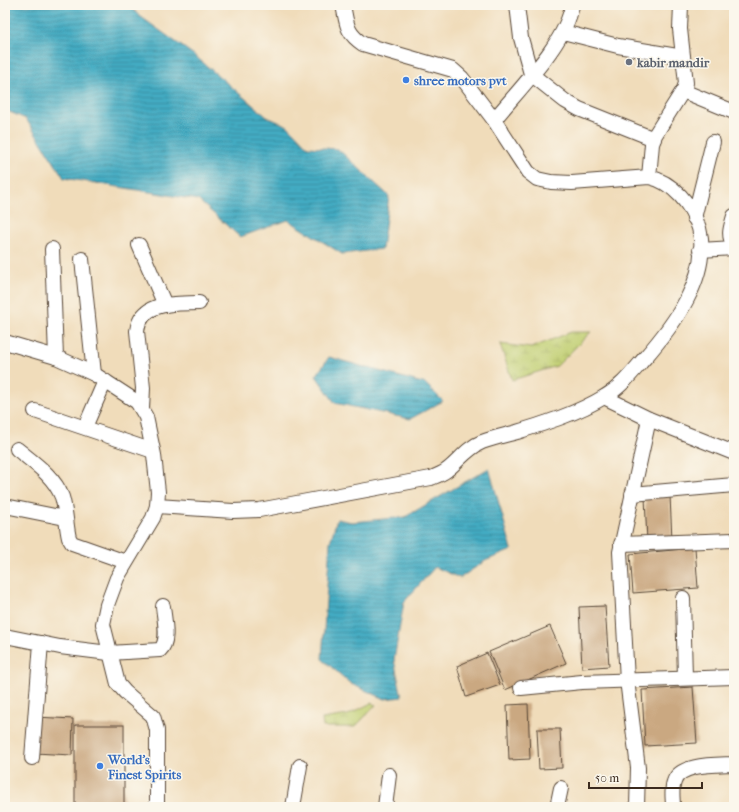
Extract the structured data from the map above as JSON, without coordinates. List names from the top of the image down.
{
  "places": ["kabir mandir", "shree motors pvt", "World's Finest Spirits"],
  "scale_bar": "50 m"
}
